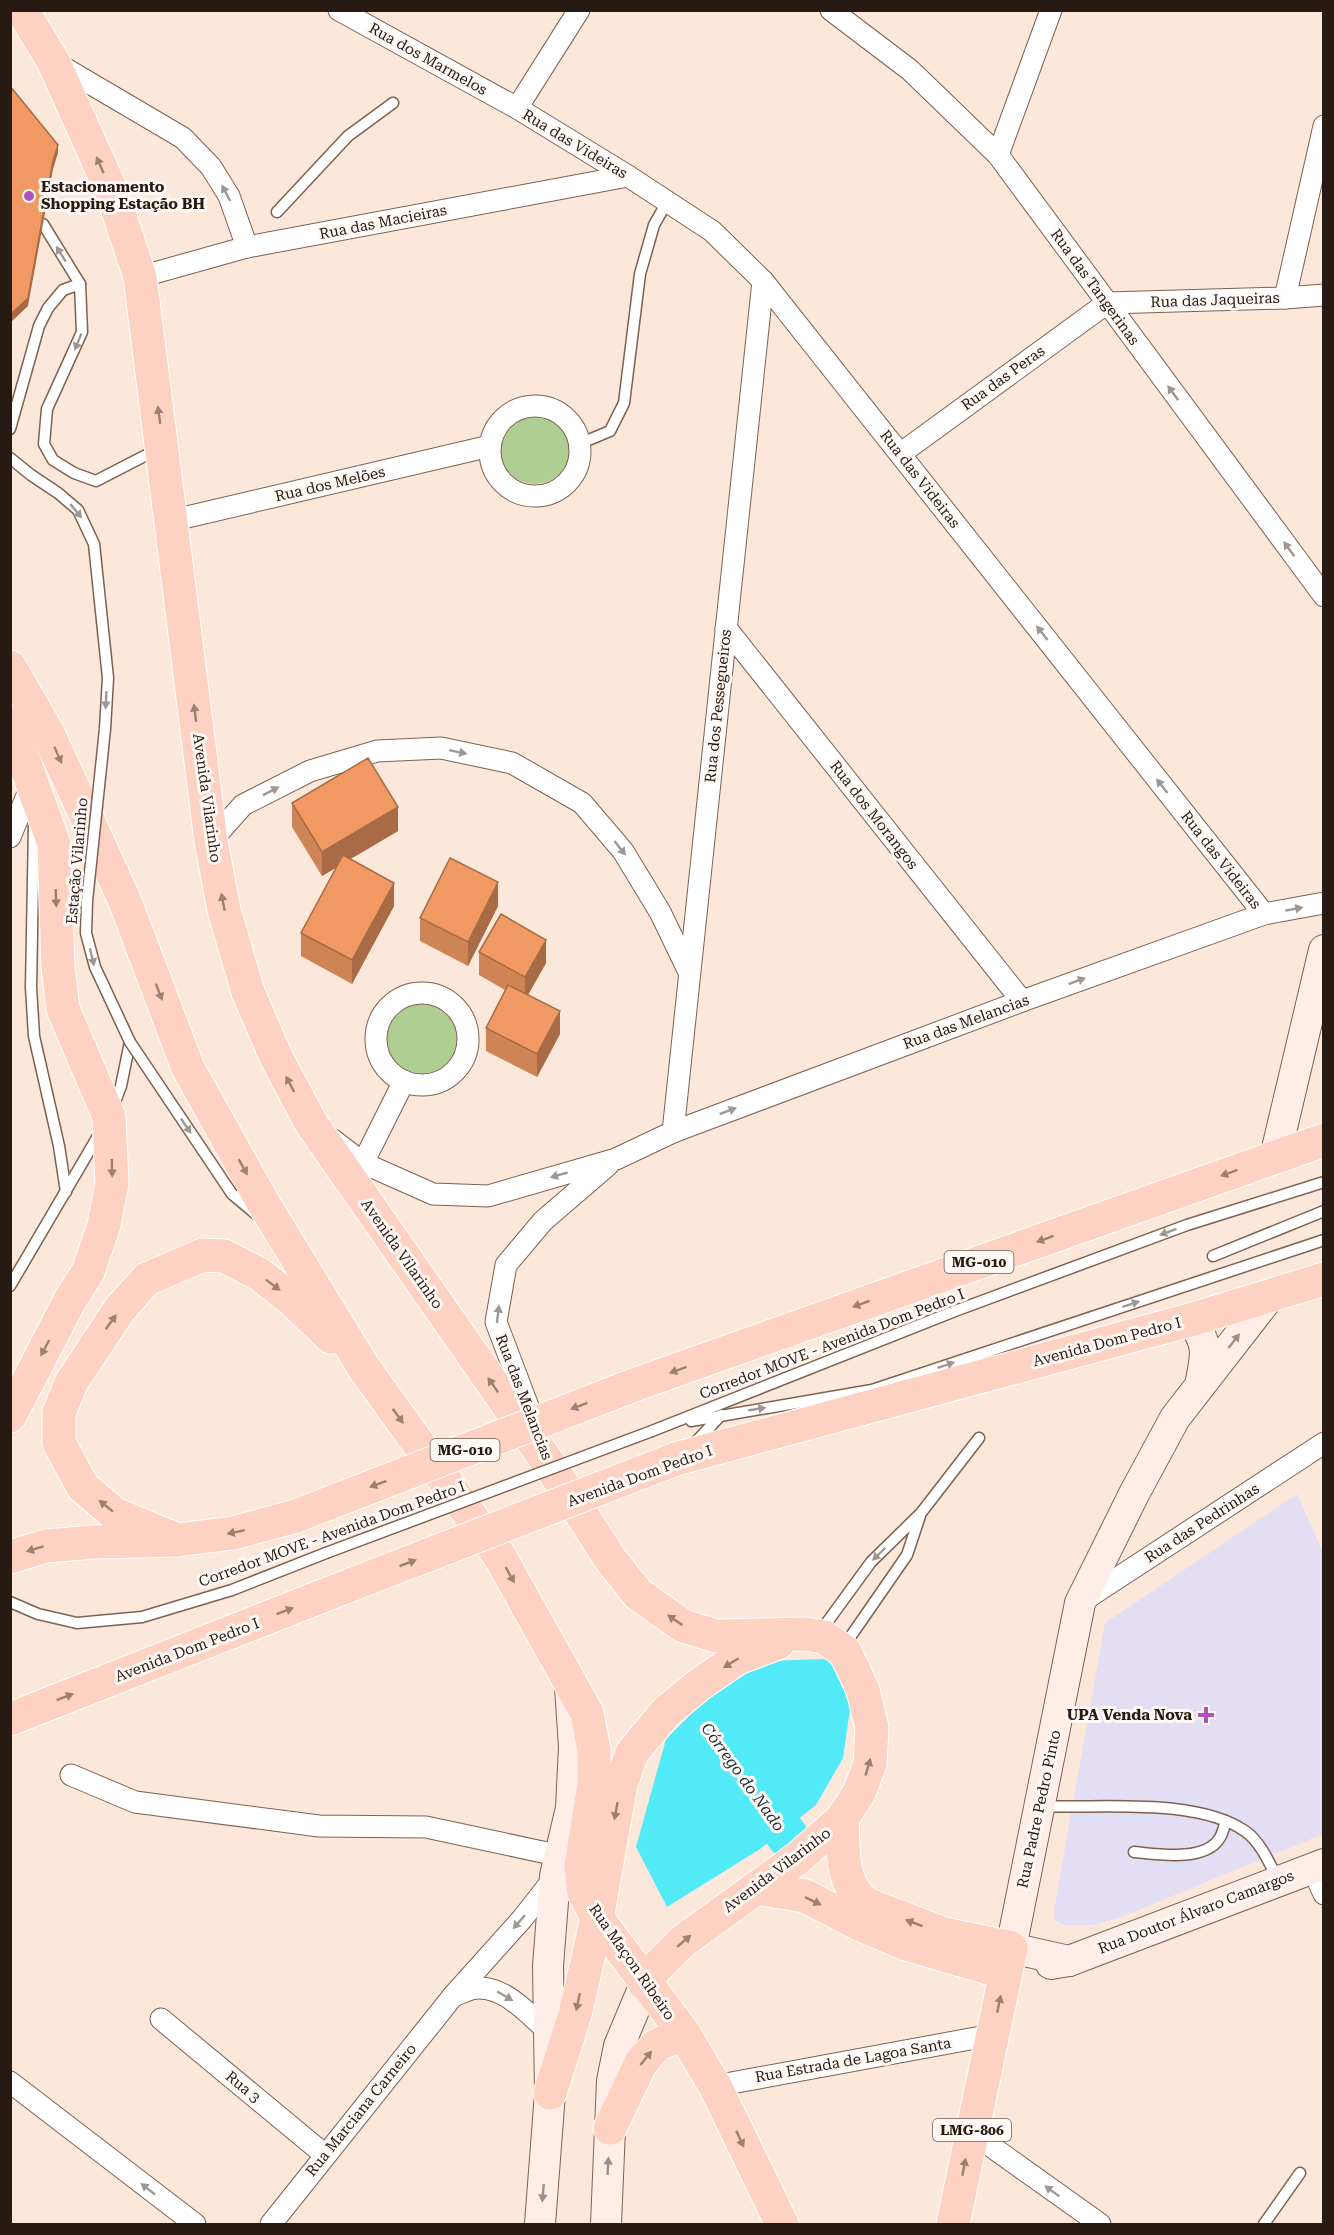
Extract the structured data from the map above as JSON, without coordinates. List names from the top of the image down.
{
  "streets": {
    "highway": [
      "Avenida Vilarinho",
      "MG-010",
      "Avenida Dom Pedro I",
      "Rua Padre Pedro Pinto",
      "Rua Doutor Álvaro Camargos",
      "Rua Maçon Ribeiro",
      "LMG-806"
    ],
    "street": [
      "Rua dos Marmelos",
      "Rua das Videiras",
      "Rua das Macieiras",
      "Rua das Tangerinas",
      "Rua das Jaqueiras",
      "Rua das Peras",
      "Rua dos Melões",
      "Rua dos Pessegueiros",
      "Rua dos Morangos",
      "Rua das Melancias",
      "Rua das Pedrinhas",
      "Rua Estrada de Lagoa Santa",
      "Rua 3",
      "Rua Marciana Carneiro"
    ],
    "lane": ["Estação Vilarinho", "Corredor MOVE - Avenida Dom Pedro I"]
  },
  "crossings": [
    ["Rua dos Marmelos", "Rua das Videiras"],
    ["Rua das Videiras", "Rua das Macieiras"],
    ["Rua das Videiras", "Rua das Peras"],
    ["Rua das Videiras", "Rua dos Pessegueiros"],
    ["Rua das Videiras", "Rua das Melancias"],
    ["Rua das Macieiras", "Avenida Vilarinho"],
    ["Rua das Tangerinas", "Rua das Jaqueiras"],
    ["Rua das Tangerinas", "Rua das Peras"],
    ["Rua das Jaqueiras", "Rua das Peras"],
    ["Rua dos Melões", "Avenida Vilarinho"],
    ["Rua dos Pessegueiros", "Rua dos Morangos"],
    ["Rua dos Pessegueiros", "Rua das Melancias"],
    ["Avenida Vilarinho", "Rua das Melancias"],
    ["Avenida Vilarinho", "Rua Doutor Álvaro Camargos"],
    ["Avenida Vilarinho", "Rua Maçon Ribeiro"],
    ["Rua dos Morangos", "Rua das Melancias"],
    ["Avenida Dom Pedro I", "Rua Padre Pedro Pinto"],
    ["Rua das Pedrinhas", "Rua Padre Pedro Pinto"],
    ["Rua Padre Pedro Pinto", "Rua Doutor Álvaro Camargos"],
    ["Rua Padre Pedro Pinto", "Rua Estrada de Lagoa Santa"],
    ["Rua Maçon Ribeiro", "Rua Estrada de Lagoa Santa"],
    ["Rua 3", "Rua Marciana Carneiro"]
  ],
  "one_way": ["Rua das Videiras", "Rua das Tangerinas", "Rua Marciana Carneiro"],
  "water": ["Córrego do Nado"],
  "places": {
    "other": ["Estacionamento Shopping Estação BH"],
    "health": ["UPA Venda Nova"]
  }
}
